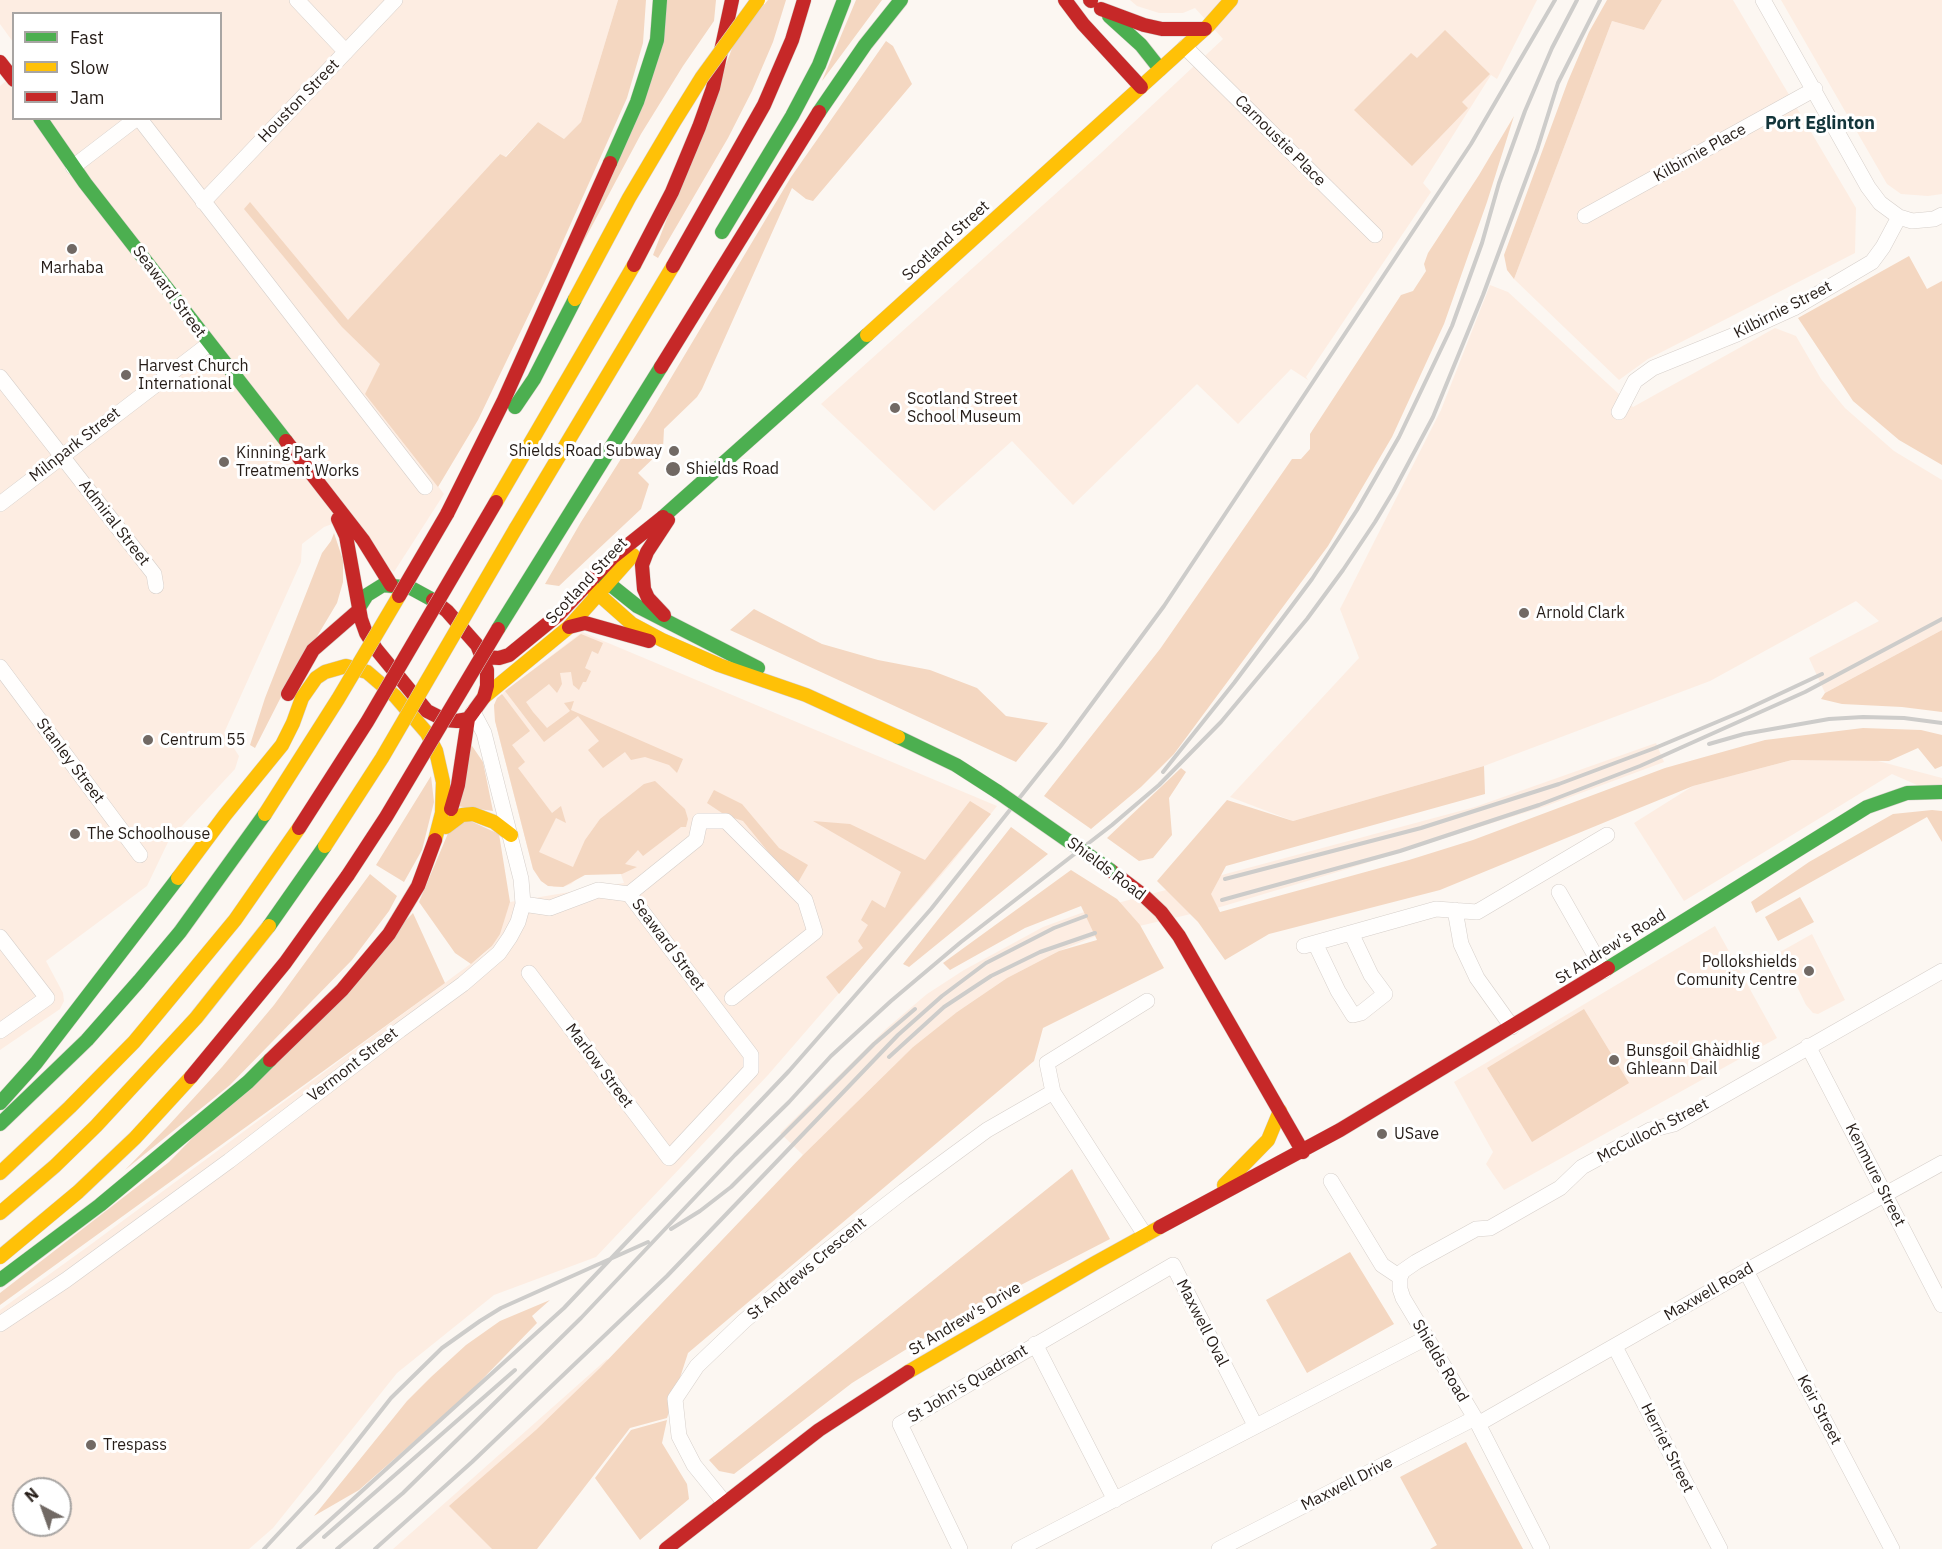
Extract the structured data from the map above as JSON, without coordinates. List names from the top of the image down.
{
  "streets": {
    "main road": [
      "Scotland Street",
      "Seaward Street",
      "Shields Road",
      "St Andrew's Road",
      "St Andrew's Drive"
    ],
    "street": [
      "Houston Street",
      "Carnoustie Place",
      "Kilbirnie Place",
      "Kilbirnie Street",
      "Milnpark Street",
      "Admiral Street",
      "Stanley Street",
      "Vermont Street",
      "Marlow Street",
      "McCulloch Street",
      "Kenmure Street",
      "St Andrews Crescent",
      "Maxwell Road",
      "Maxwell Oval",
      "St John's Quadrant",
      "Keir Street",
      "Herriet Street",
      "Maxwell Drive"
    ]
  },
  "crossings": [
    ["Carnoustie Place", "Scotland Street"],
    ["Scotland Street", "Shields Road"],
    ["Seaward Street", "Milnpark Street"],
    ["Seaward Street", "Vermont Street"],
    ["Seaward Street", "Marlow Street"],
    ["Milnpark Street", "Admiral Street"],
    ["Shields Road", "St Andrew's Road"],
    ["Shields Road", "McCulloch Street"],
    ["Shields Road", "Maxwell Road"],
    ["Shields Road", "St Andrew's Drive"],
    ["Shields Road", "Maxwell Drive"],
    ["St Andrew's Road", "St Andrew's Drive"],
    ["McCulloch Street", "Kenmure Street"],
    ["Kenmure Street", "Maxwell Road"],
    ["St Andrews Crescent", "St Andrew's Drive"],
    ["Maxwell Road", "Keir Street"],
    ["Maxwell Road", "Herriet Street"],
    ["Maxwell Road", "Maxwell Drive"],
    ["Maxwell Oval", "St John's Quadrant"]
  ],
  "districts": ["Port Eglinton"],
  "places": [
    "Marhaba",
    "Harvest Church International",
    "Scotland Street School Museum",
    "Shields Road Subway",
    "Kinning Park Treatment Works",
    "Shields Road",
    "Arnold Clark",
    "Centrum 55",
    "The Schoolhouse",
    "Pollokshields Comunity Centre",
    "Bunsgoil Ghàidhlig Ghleann Dail",
    "USave",
    "Trespass"
  ],
  "legend": ["Fast", "Slow", "Jam"],
  "north": "top left"
}
